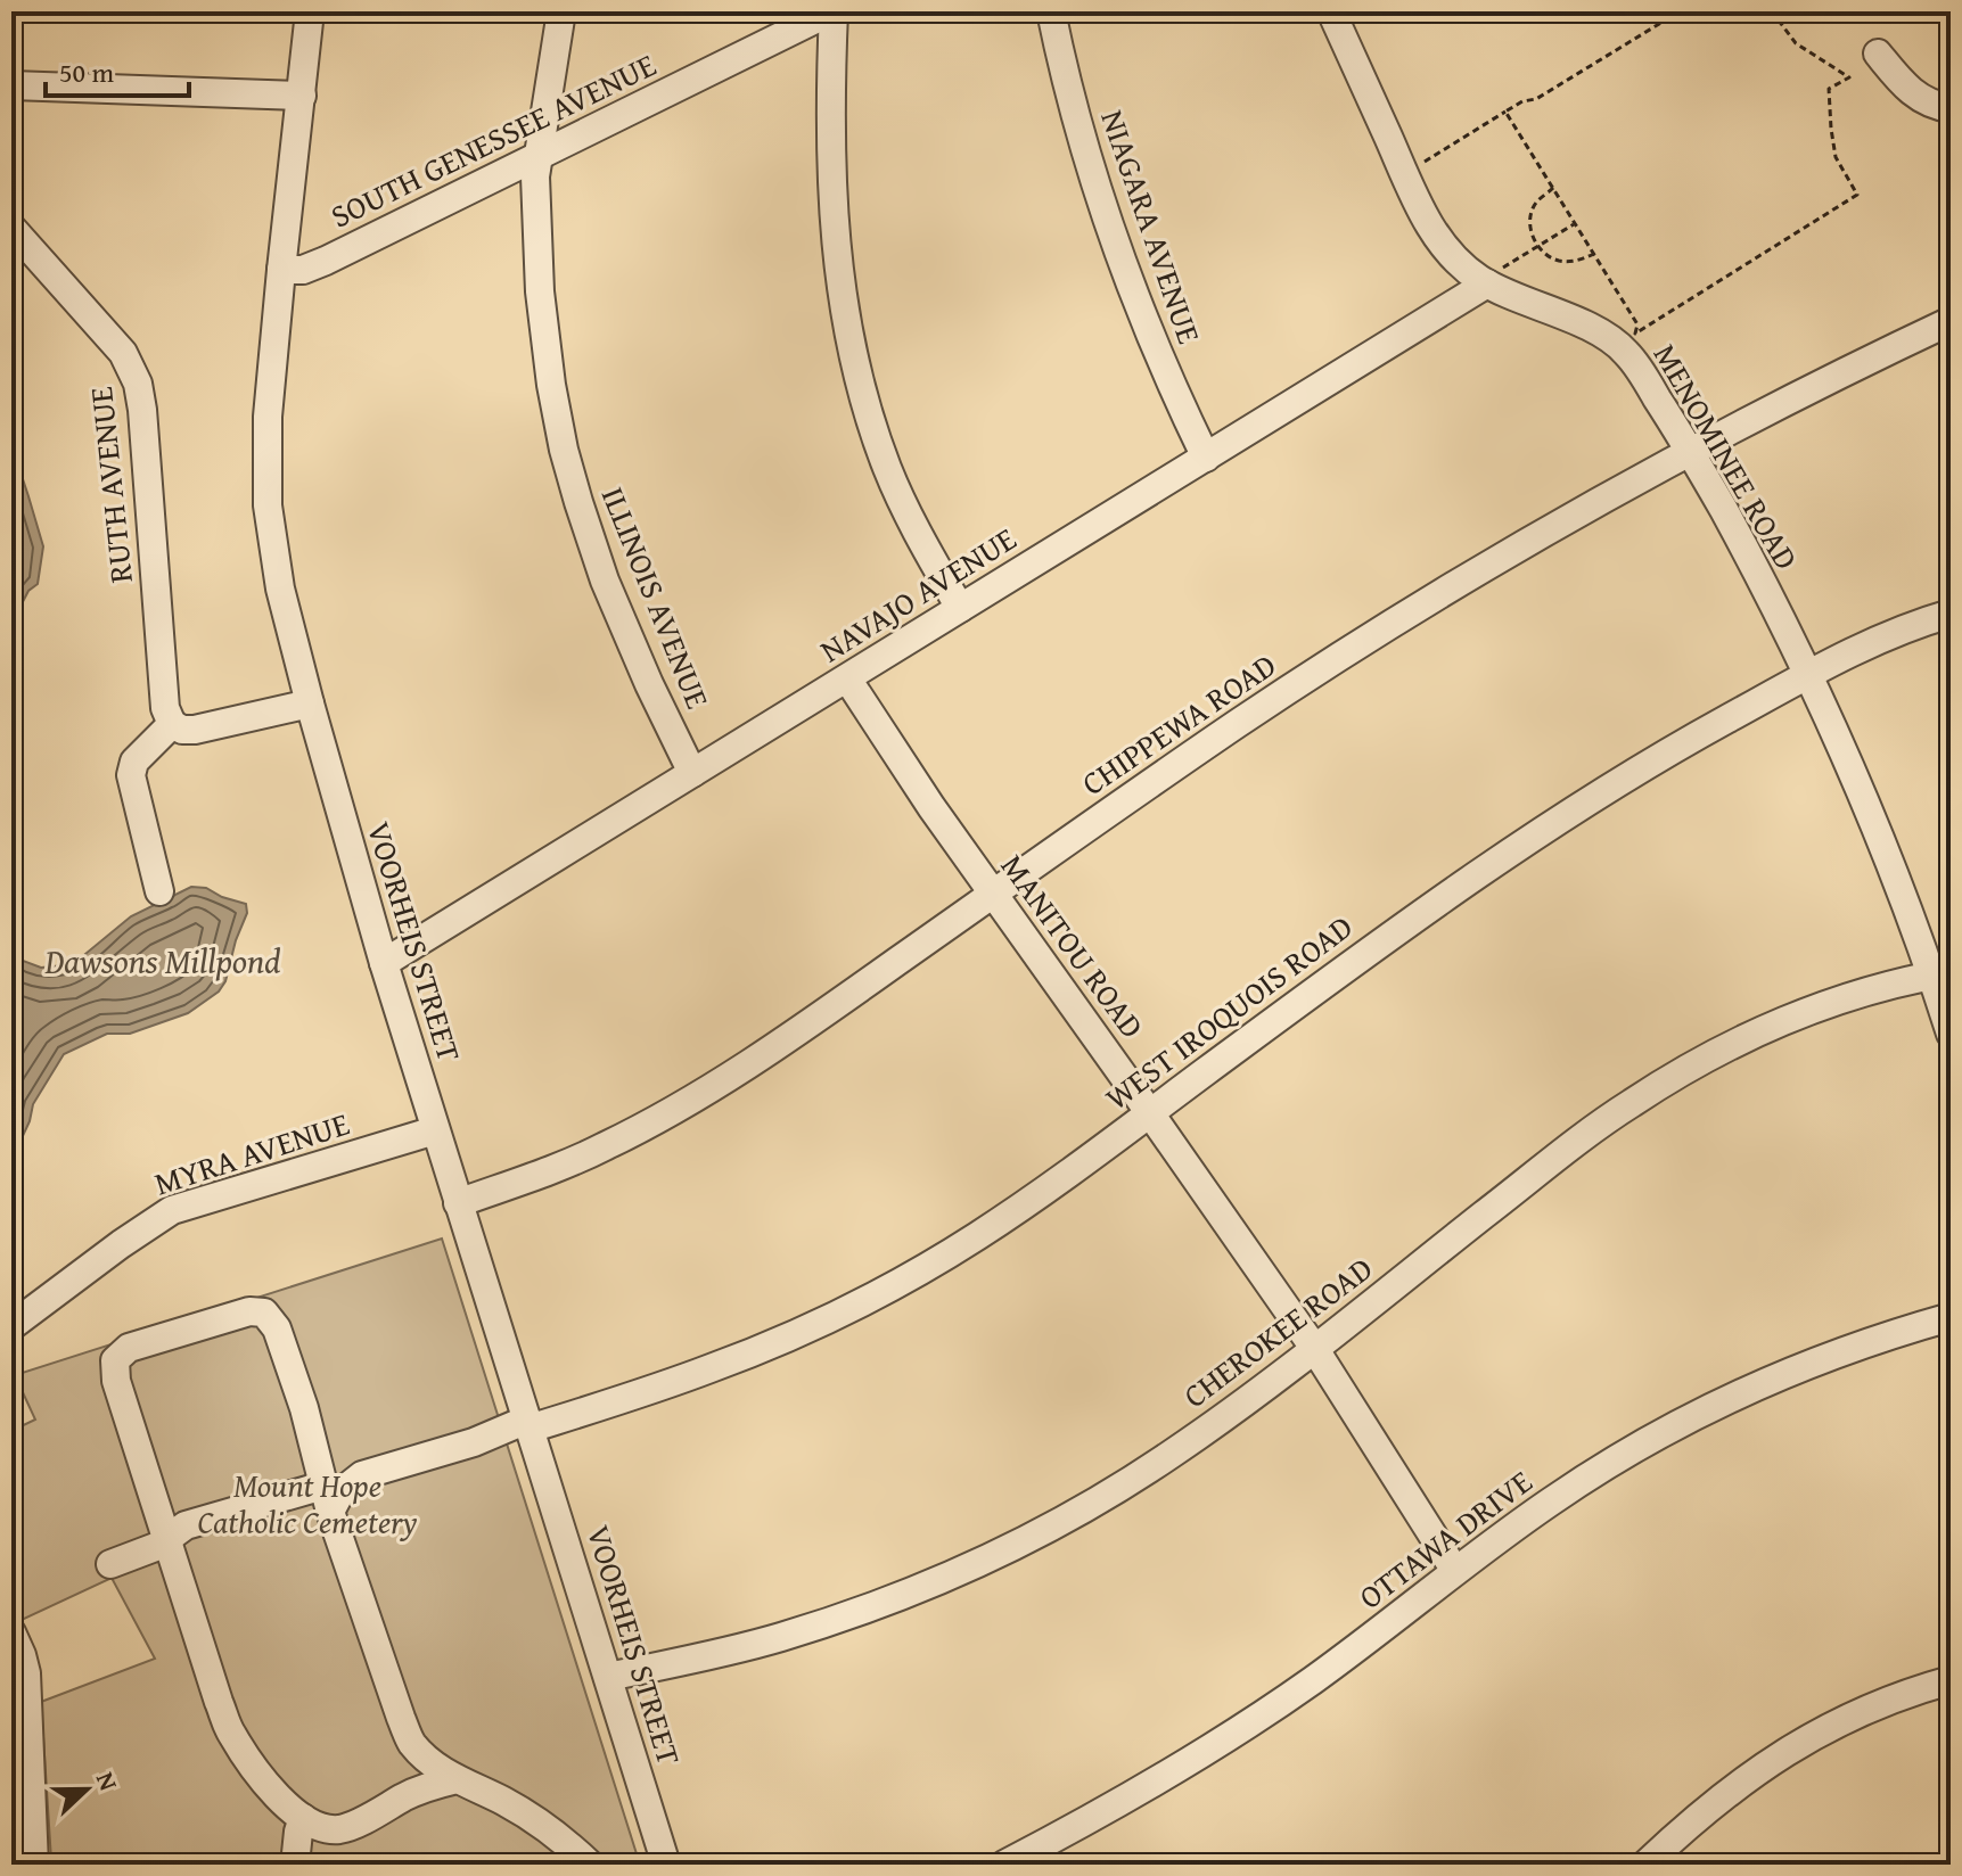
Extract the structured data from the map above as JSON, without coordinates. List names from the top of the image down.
{
  "streets": {
    "street": [
      "SOUTH GENESSEE AVENUE",
      "NIAGARA AVENUE",
      "MENOMINEE ROAD",
      "RUTH AVENUE",
      "NAVAJO AVENUE",
      "ILLINOIS AVENUE",
      "CHIPPEWA ROAD",
      "VOORHEIS STREET",
      "MANITOU ROAD",
      "WEST IROQUOIS ROAD",
      "MYRA AVENUE",
      "CHEROKEE ROAD",
      "OTTAWA DRIVE"
    ]
  },
  "crossings": [
    ["SOUTH GENESSEE AVENUE", "ILLINOIS AVENUE"],
    ["SOUTH GENESSEE AVENUE", "VOORHEIS STREET"],
    ["NIAGARA AVENUE", "NAVAJO AVENUE"],
    ["MENOMINEE ROAD", "NAVAJO AVENUE"],
    ["MENOMINEE ROAD", "CHIPPEWA ROAD"],
    ["MENOMINEE ROAD", "WEST IROQUOIS ROAD"],
    ["MENOMINEE ROAD", "CHEROKEE ROAD"],
    ["NAVAJO AVENUE", "ILLINOIS AVENUE"],
    ["NAVAJO AVENUE", "VOORHEIS STREET"],
    ["NAVAJO AVENUE", "MANITOU ROAD"],
    ["CHIPPEWA ROAD", "VOORHEIS STREET"],
    ["CHIPPEWA ROAD", "MANITOU ROAD"],
    ["VOORHEIS STREET", "WEST IROQUOIS ROAD"],
    ["VOORHEIS STREET", "MYRA AVENUE"],
    ["VOORHEIS STREET", "CHEROKEE ROAD"],
    ["MANITOU ROAD", "WEST IROQUOIS ROAD"],
    ["MANITOU ROAD", "CHEROKEE ROAD"],
    ["MANITOU ROAD", "OTTAWA DRIVE"]
  ],
  "water": ["Dawsons Millpond"],
  "parks": ["Mount Hope Catholic Cemetery"],
  "scale_bar": "50 m",
  "north": "right"
}
